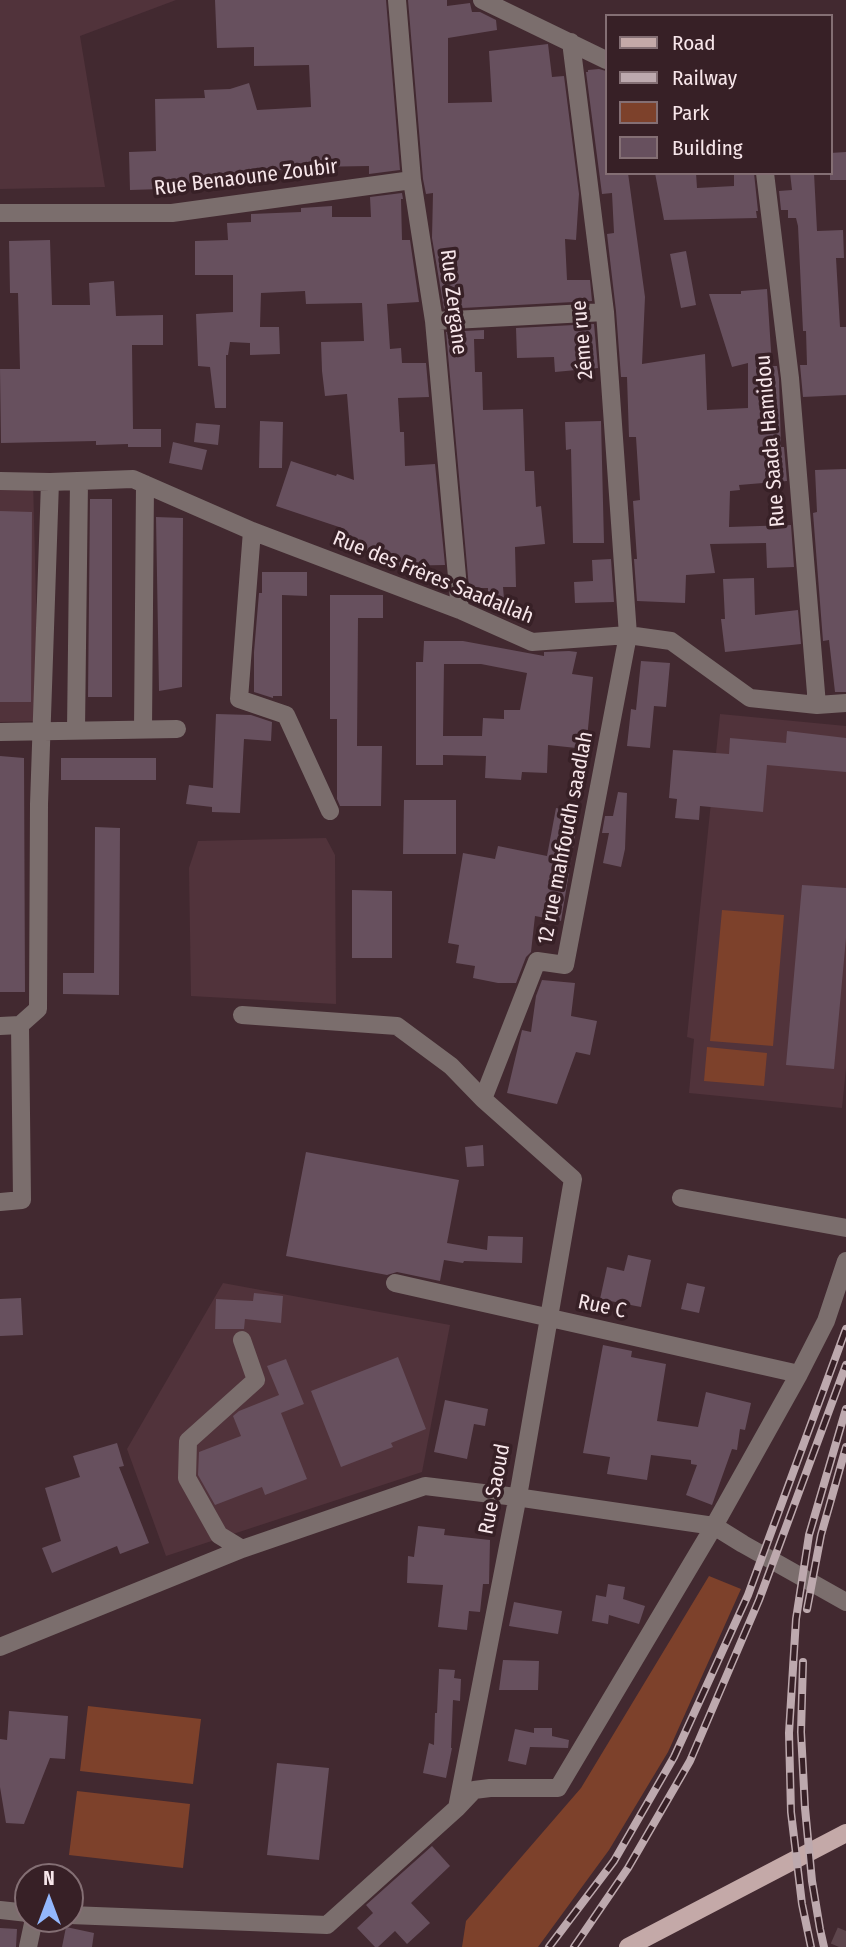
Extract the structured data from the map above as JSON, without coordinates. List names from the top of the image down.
{
  "streets": {
    "street": [
      "Rue Benaoune Zoubir",
      "Rue Zergane",
      "2éme rue",
      "Rue Saada Hamidou",
      "Rue des Frères Saadallah",
      "12 rue mahfoudh saadlah",
      "Rue C",
      "Rue Saoud"
    ]
  },
  "crossings": [
    ["Rue Benaoune Zoubir", "Rue Zergane"],
    ["Rue Zergane", "Rue des Frères Saadallah"],
    ["2éme rue", "Rue des Frères Saadallah"],
    ["2éme rue", "12 rue mahfoudh saadlah"],
    ["Rue Saada Hamidou", "Rue des Frères Saadallah"],
    ["Rue des Frères Saadallah", "12 rue mahfoudh saadlah"],
    ["12 rue mahfoudh saadlah", "Rue Saoud"],
    ["Rue C", "Rue Saoud"]
  ],
  "legend": [
    "Road",
    "Railway",
    "Park",
    "Building"
  ],
  "north": "top"
}
